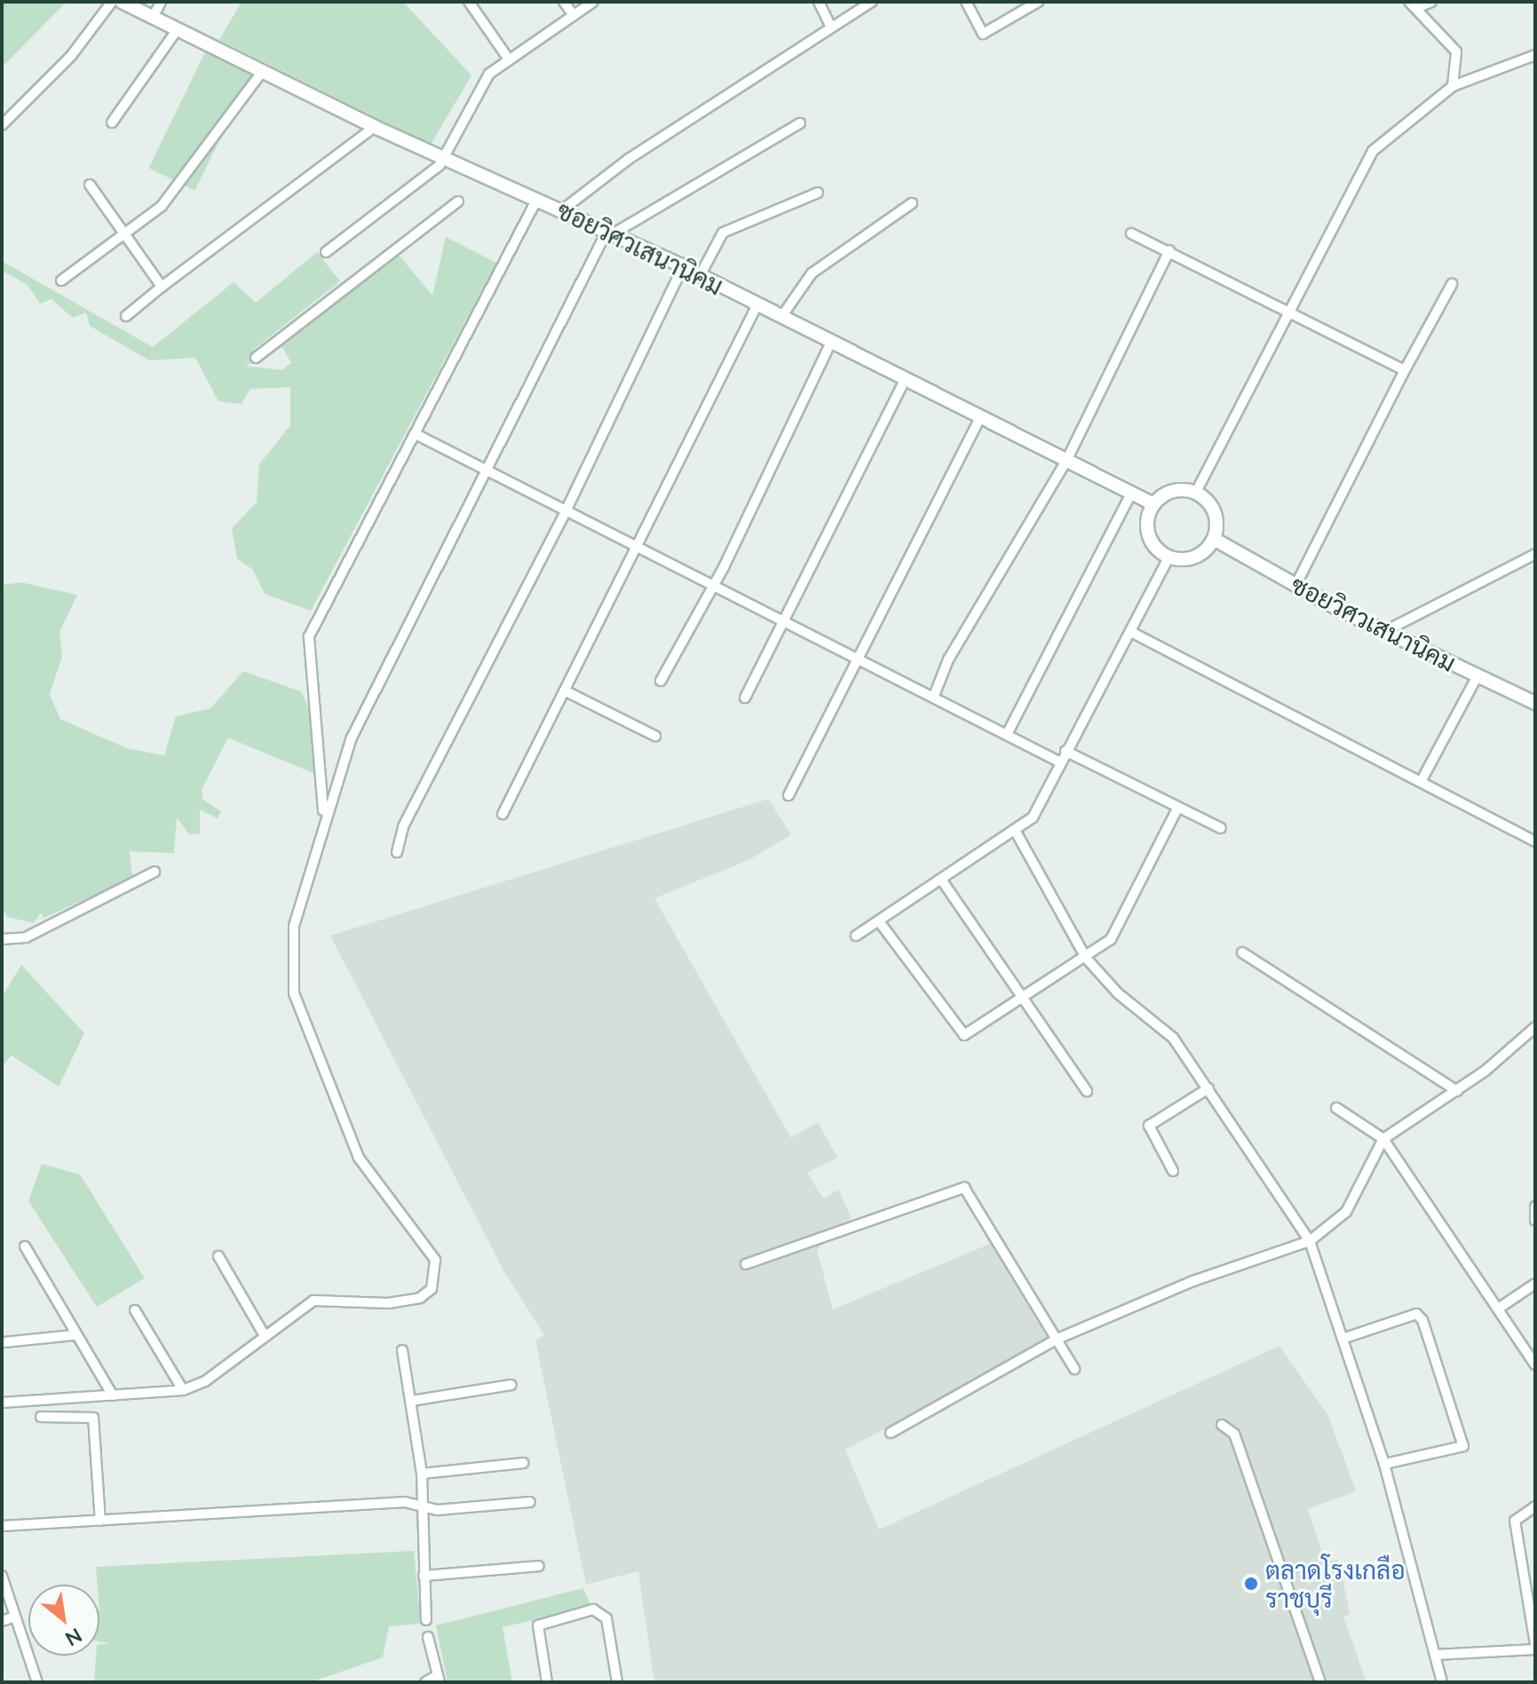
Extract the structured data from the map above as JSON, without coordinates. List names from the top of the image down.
{
  "streets": {
    "street": ["ซอยวิศวเสนานิคม"]
  },
  "places": ["ตลาดโรงเกลือ ราชบุรี"],
  "north": "bottom right"
}
